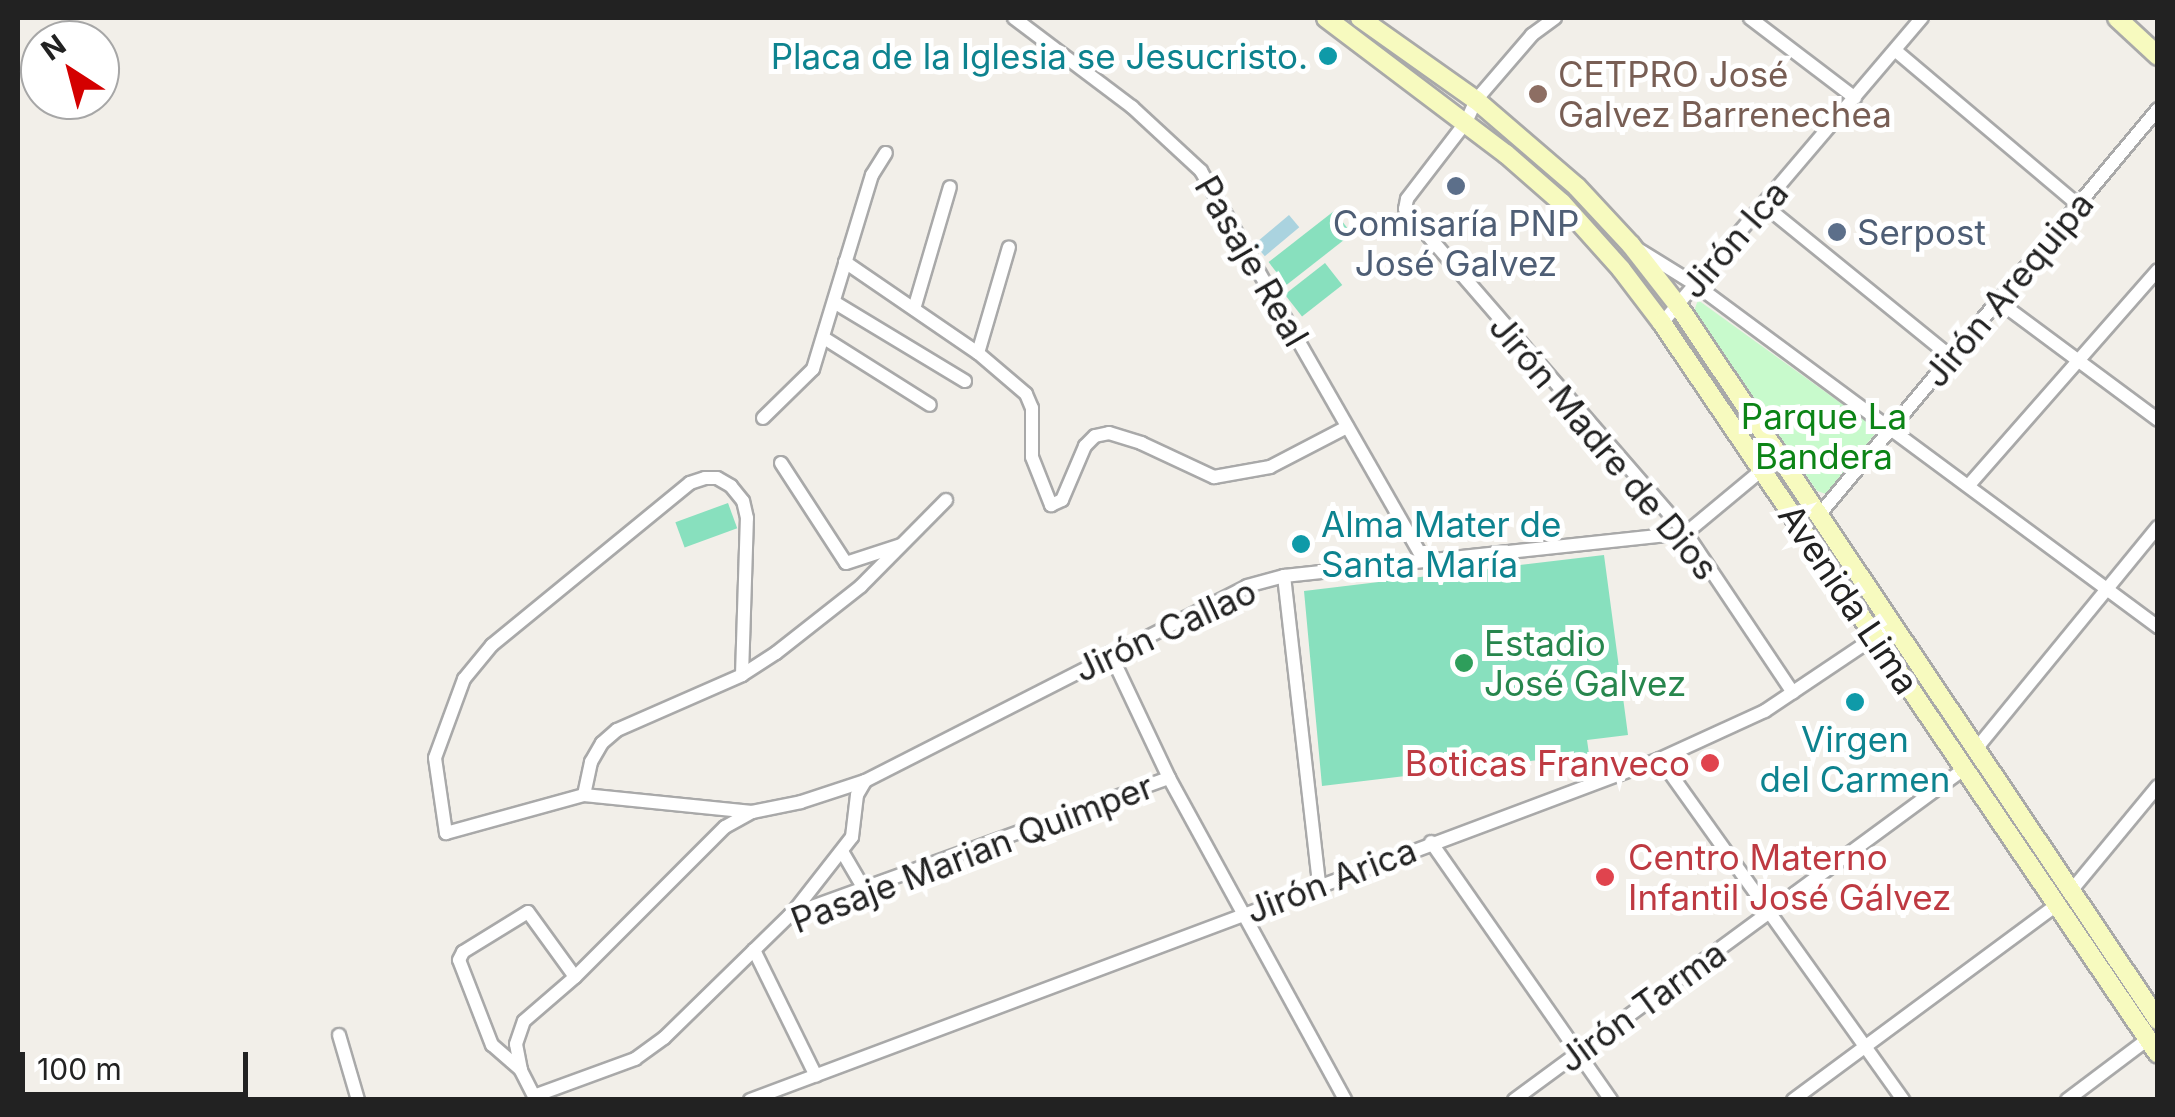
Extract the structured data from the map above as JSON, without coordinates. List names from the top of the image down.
{
  "streets": {
    "main road": ["Avenida Lima"],
    "street": [
      "Jirón Ica",
      "Pasaje Real",
      "Jirón Arequipa",
      "Jirón Madre de Dios",
      "Jirón Callao",
      "Pasaje Marian Quimper",
      "Jirón Arica",
      "Jirón Tarma"
    ]
  },
  "crossings": [
    ["Jirón Ica", "Avenida Lima"],
    ["Pasaje Real", "Jirón Callao"],
    ["Jirón Arequipa", "Avenida Lima"],
    ["Jirón Madre de Dios", "Avenida Lima"],
    ["Jirón Madre de Dios", "Jirón Callao"],
    ["Jirón Madre de Dios", "Jirón Arica"],
    ["Avenida Lima", "Jirón Arica"],
    ["Avenida Lima", "Jirón Tarma"]
  ],
  "parks": ["Parque La Bandera"],
  "places": [
    "Placa de la Iglesia se Jesucristo.",
    "CETPRO José Galvez Barrenechea",
    "Comisaría PNP José Galvez",
    "Serpost",
    "Alma Mater de Santa María",
    "Estadio José Galvez",
    "Virgen del Carmen",
    "Boticas Franveco",
    "Centro Materno Infantil José Gálvez"
  ],
  "scale_bar": "100 m",
  "north": "top left"
}
